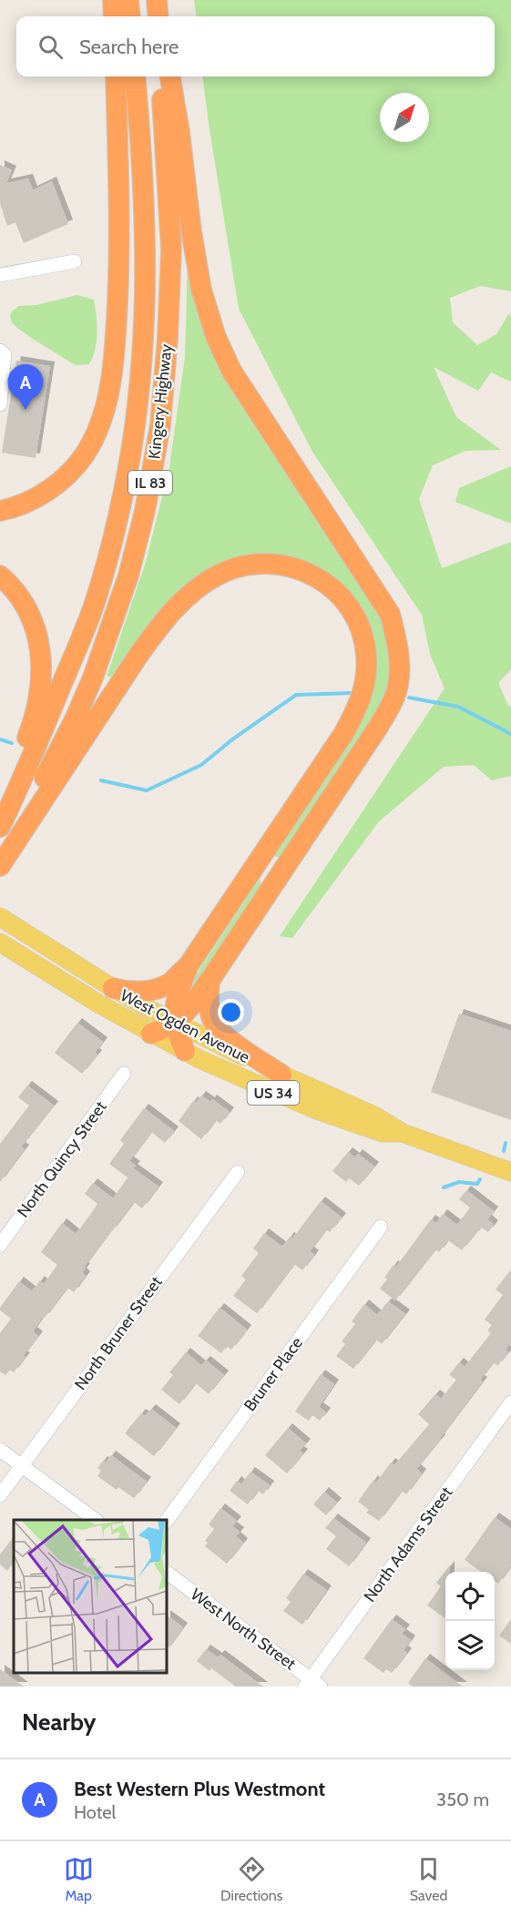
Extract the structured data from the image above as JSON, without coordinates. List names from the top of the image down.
{
  "streets": {
    "highway": ["Kingery Highway", "IL 83"],
    "main road": ["West Ogden Avenue", "US 34"],
    "street": [
      "North Quincy Street",
      "North Bruner Street",
      "Bruner Place",
      "North Adams Street",
      "West North Street"
    ]
  },
  "crossings": [
    ["North Adams Street", "West North Street"]
  ],
  "north": "top right",
  "page": {
    "search": "Search here",
    "pins": "A",
    "heading": "Nearby",
    "list": [
      {
        "mark": "A",
        "name": "Best Western Plus Westmont",
        "note": "Hotel",
        "value": "350 m"
      }
    ],
    "nav": ["Map", "Directions", "Saved"]
  }
}
